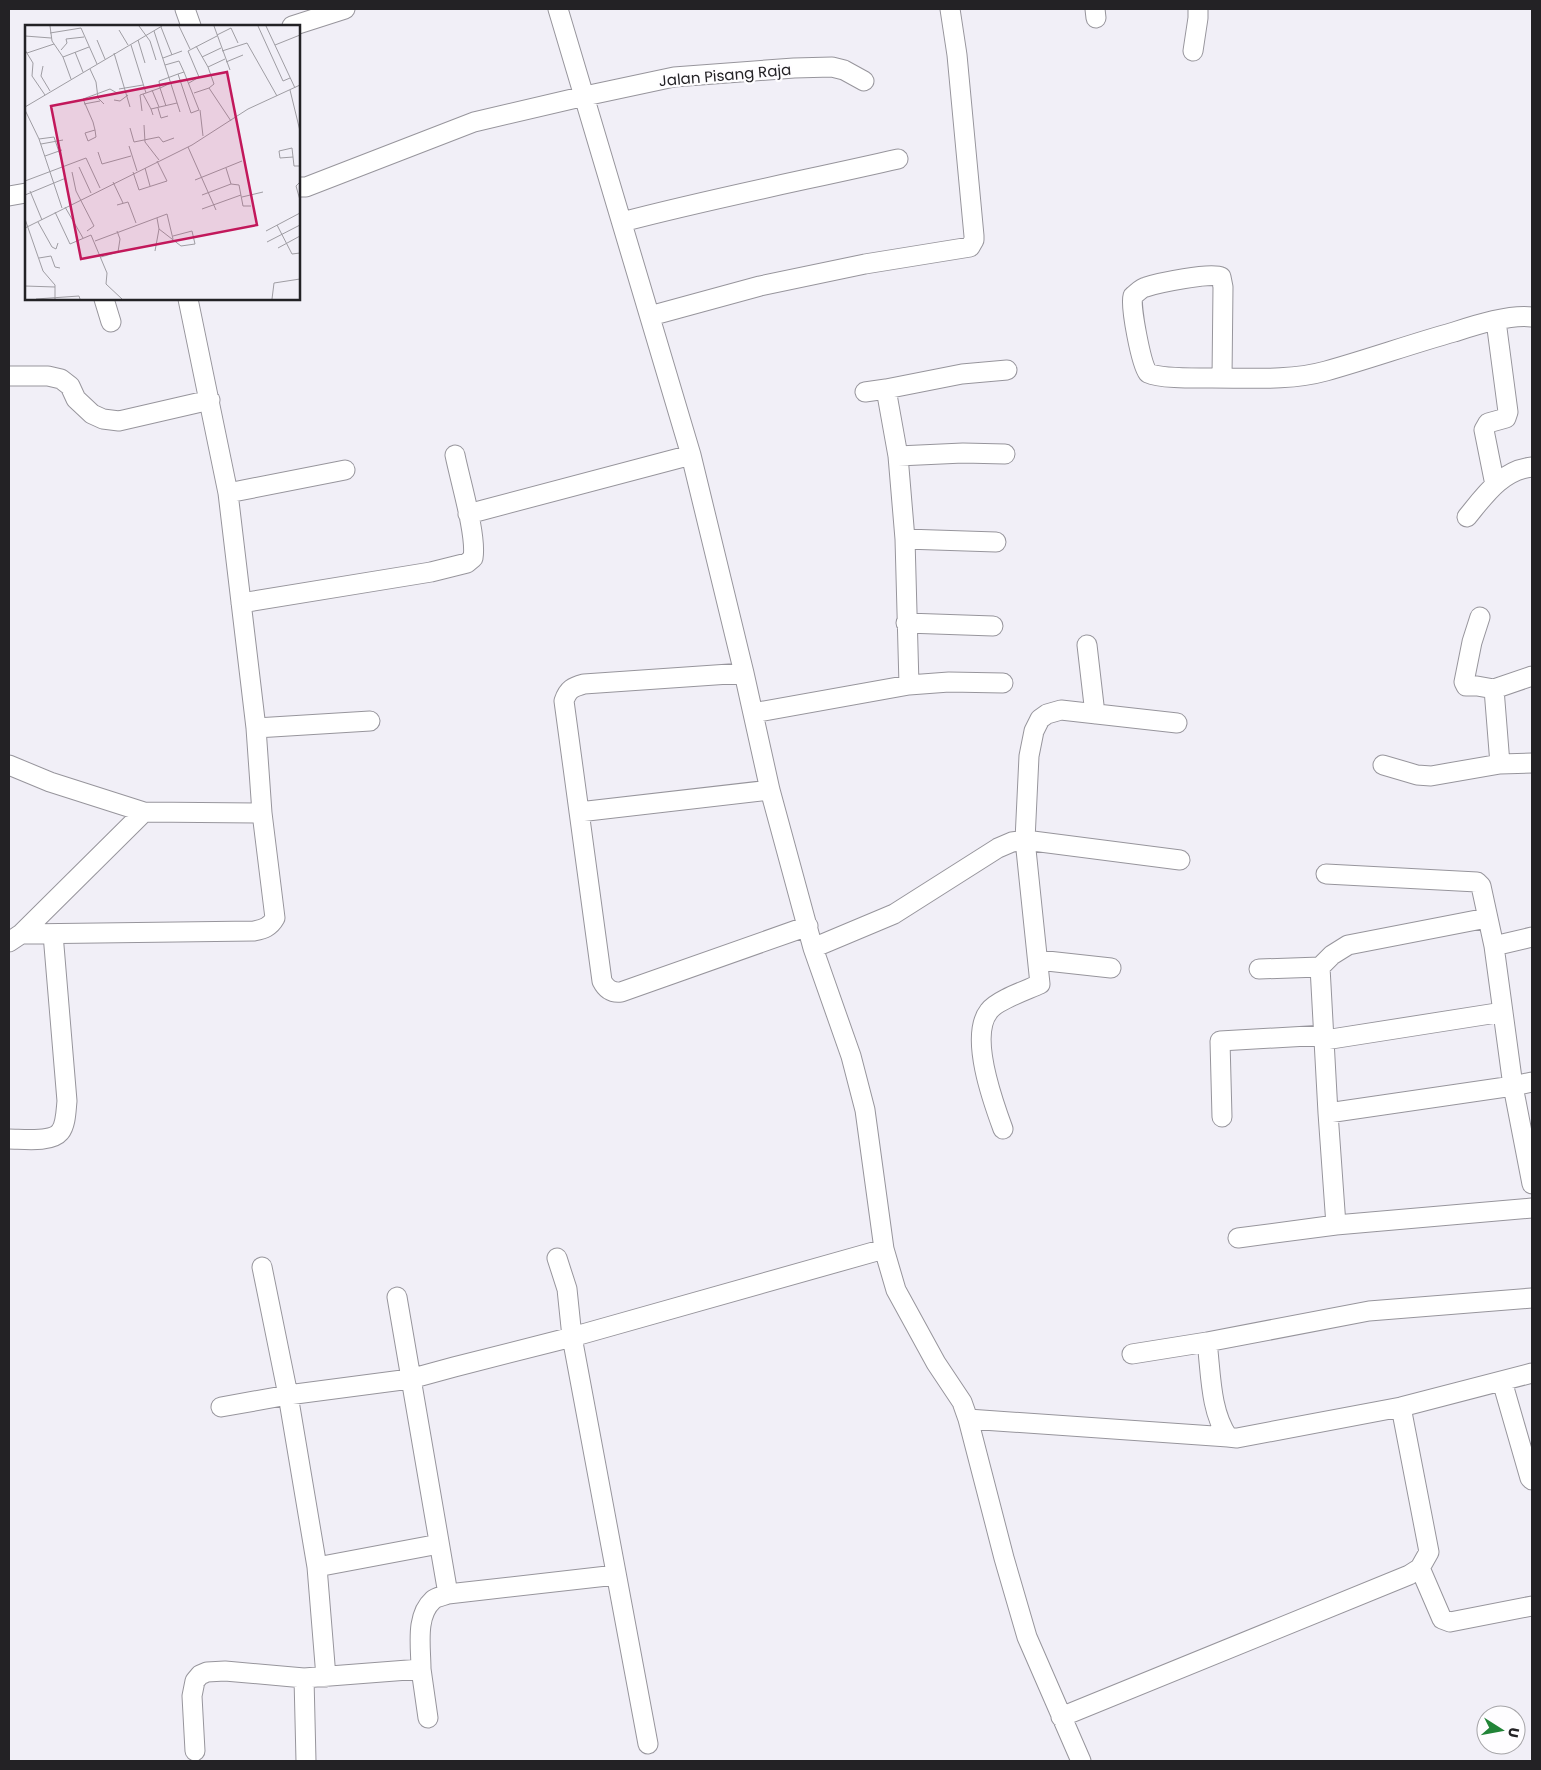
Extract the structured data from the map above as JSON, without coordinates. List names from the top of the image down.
{
  "streets": {
    "street": ["Jalan Pisang Raja"]
  },
  "north": "right"
}
